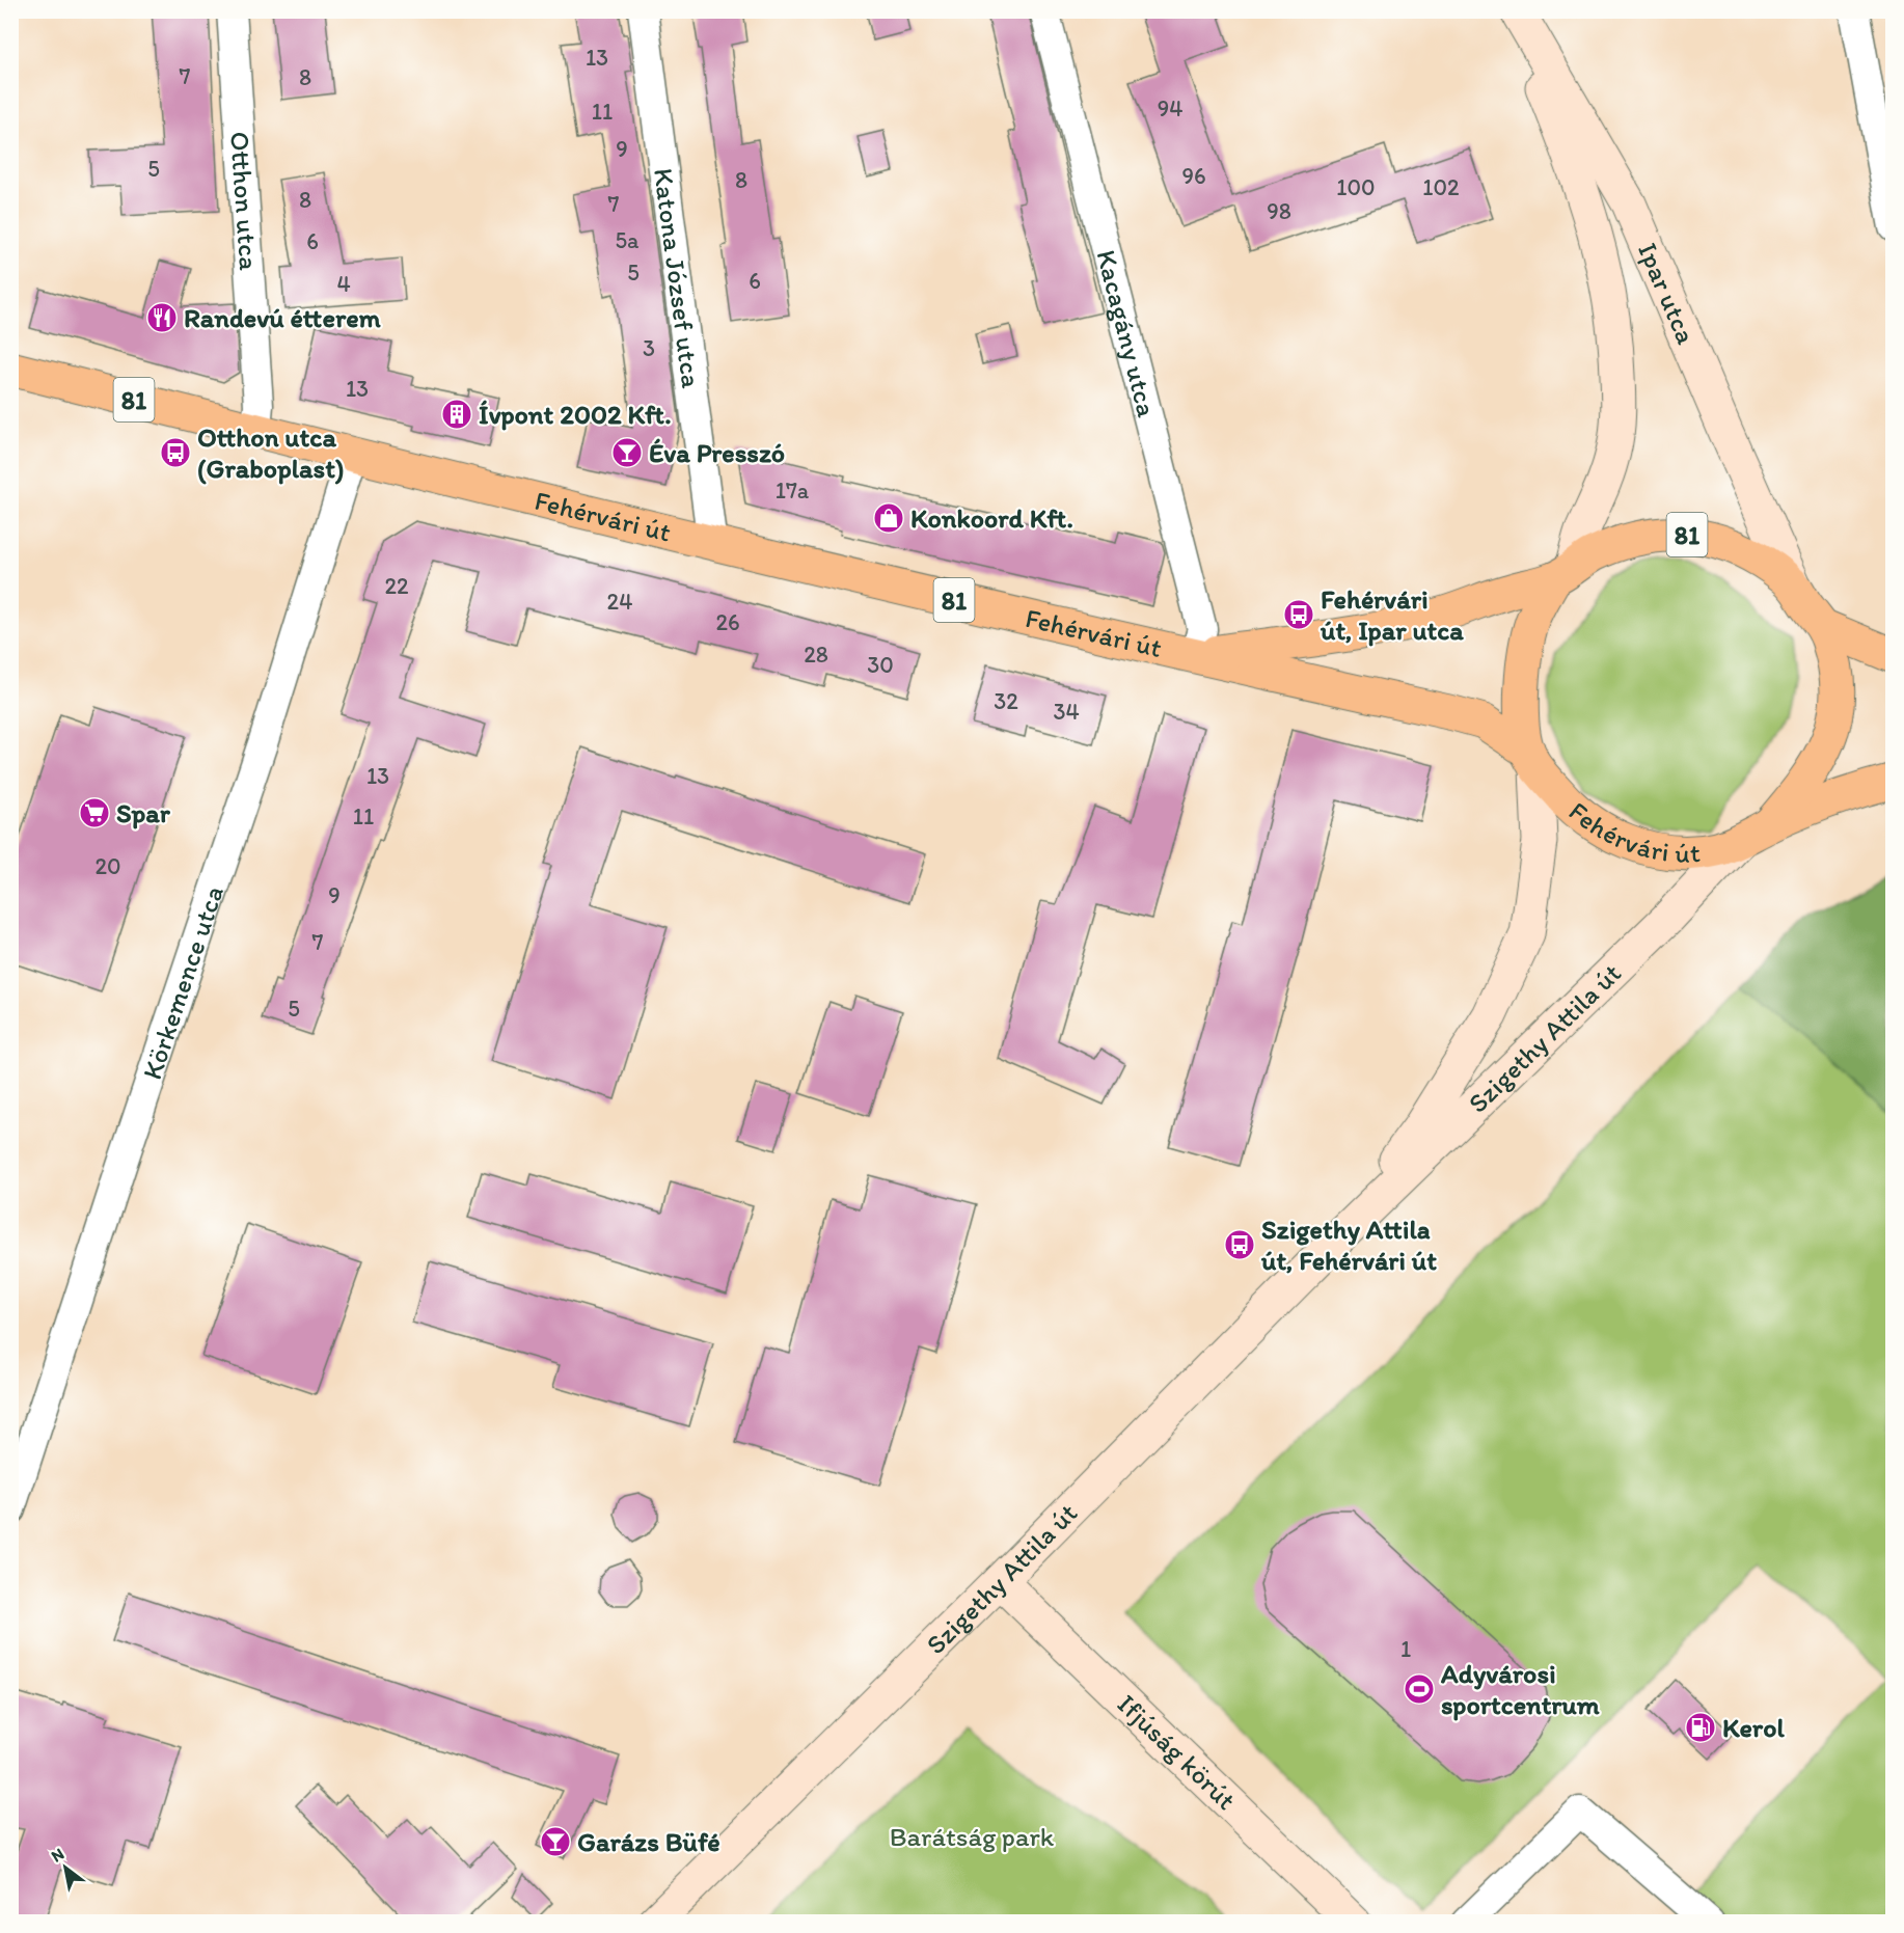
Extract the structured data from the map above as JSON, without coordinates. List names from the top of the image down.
{
  "streets": {
    "main road": ["81", "Fehérvári út"],
    "street": [
      "Otthon utca",
      "Katona József utca",
      "Ipar utca",
      "Kacagány utca",
      "Körkemence utca",
      "Szigethy Attila út",
      "Ifjúság körút"
    ]
  },
  "crossings": [
    ["Otthon utca", "Fehérvári út"],
    ["Katona József utca", "Fehérvári út"],
    ["Ipar utca", "Fehérvári út"],
    ["Kacagány utca", "Fehérvári út"],
    ["Fehérvári út", "Körkemence utca"],
    ["Fehérvári út", "Szigethy Attila út"],
    ["Szigethy Attila út", "Ifjúság körút"]
  ],
  "parks": ["Barátság park"],
  "places": {
    "restaurant": ["Randevú étterem"],
    "building": ["Ívpont 2002 Kft."],
    "bus stop": ["Otthon utca (Graboplast)", "Fehérvári út, Ipar utca", "Szigethy Attila út, Fehérvári út"],
    "bar": ["Éva Presszó", "Garázs Büfé"],
    "shop": ["Konkoord Kft."],
    "supermarket": ["Spar"],
    "sports": ["Adyvárosi sportcentrum"],
    "fuel station": ["Kerol"]
  },
  "house_numbers": [
    "13",
    "7",
    "8",
    "94",
    "11",
    "9",
    "5",
    "96",
    "8",
    "100",
    "102",
    "8",
    "7",
    "98",
    "5a",
    "6",
    "5",
    "6",
    "4",
    "3",
    "13",
    "17a",
    "22",
    "24",
    "26",
    "28",
    "30",
    "32",
    "34",
    "13",
    "11",
    "20",
    "9",
    "7",
    "5",
    "1"
  ],
  "north": "top left"
}
